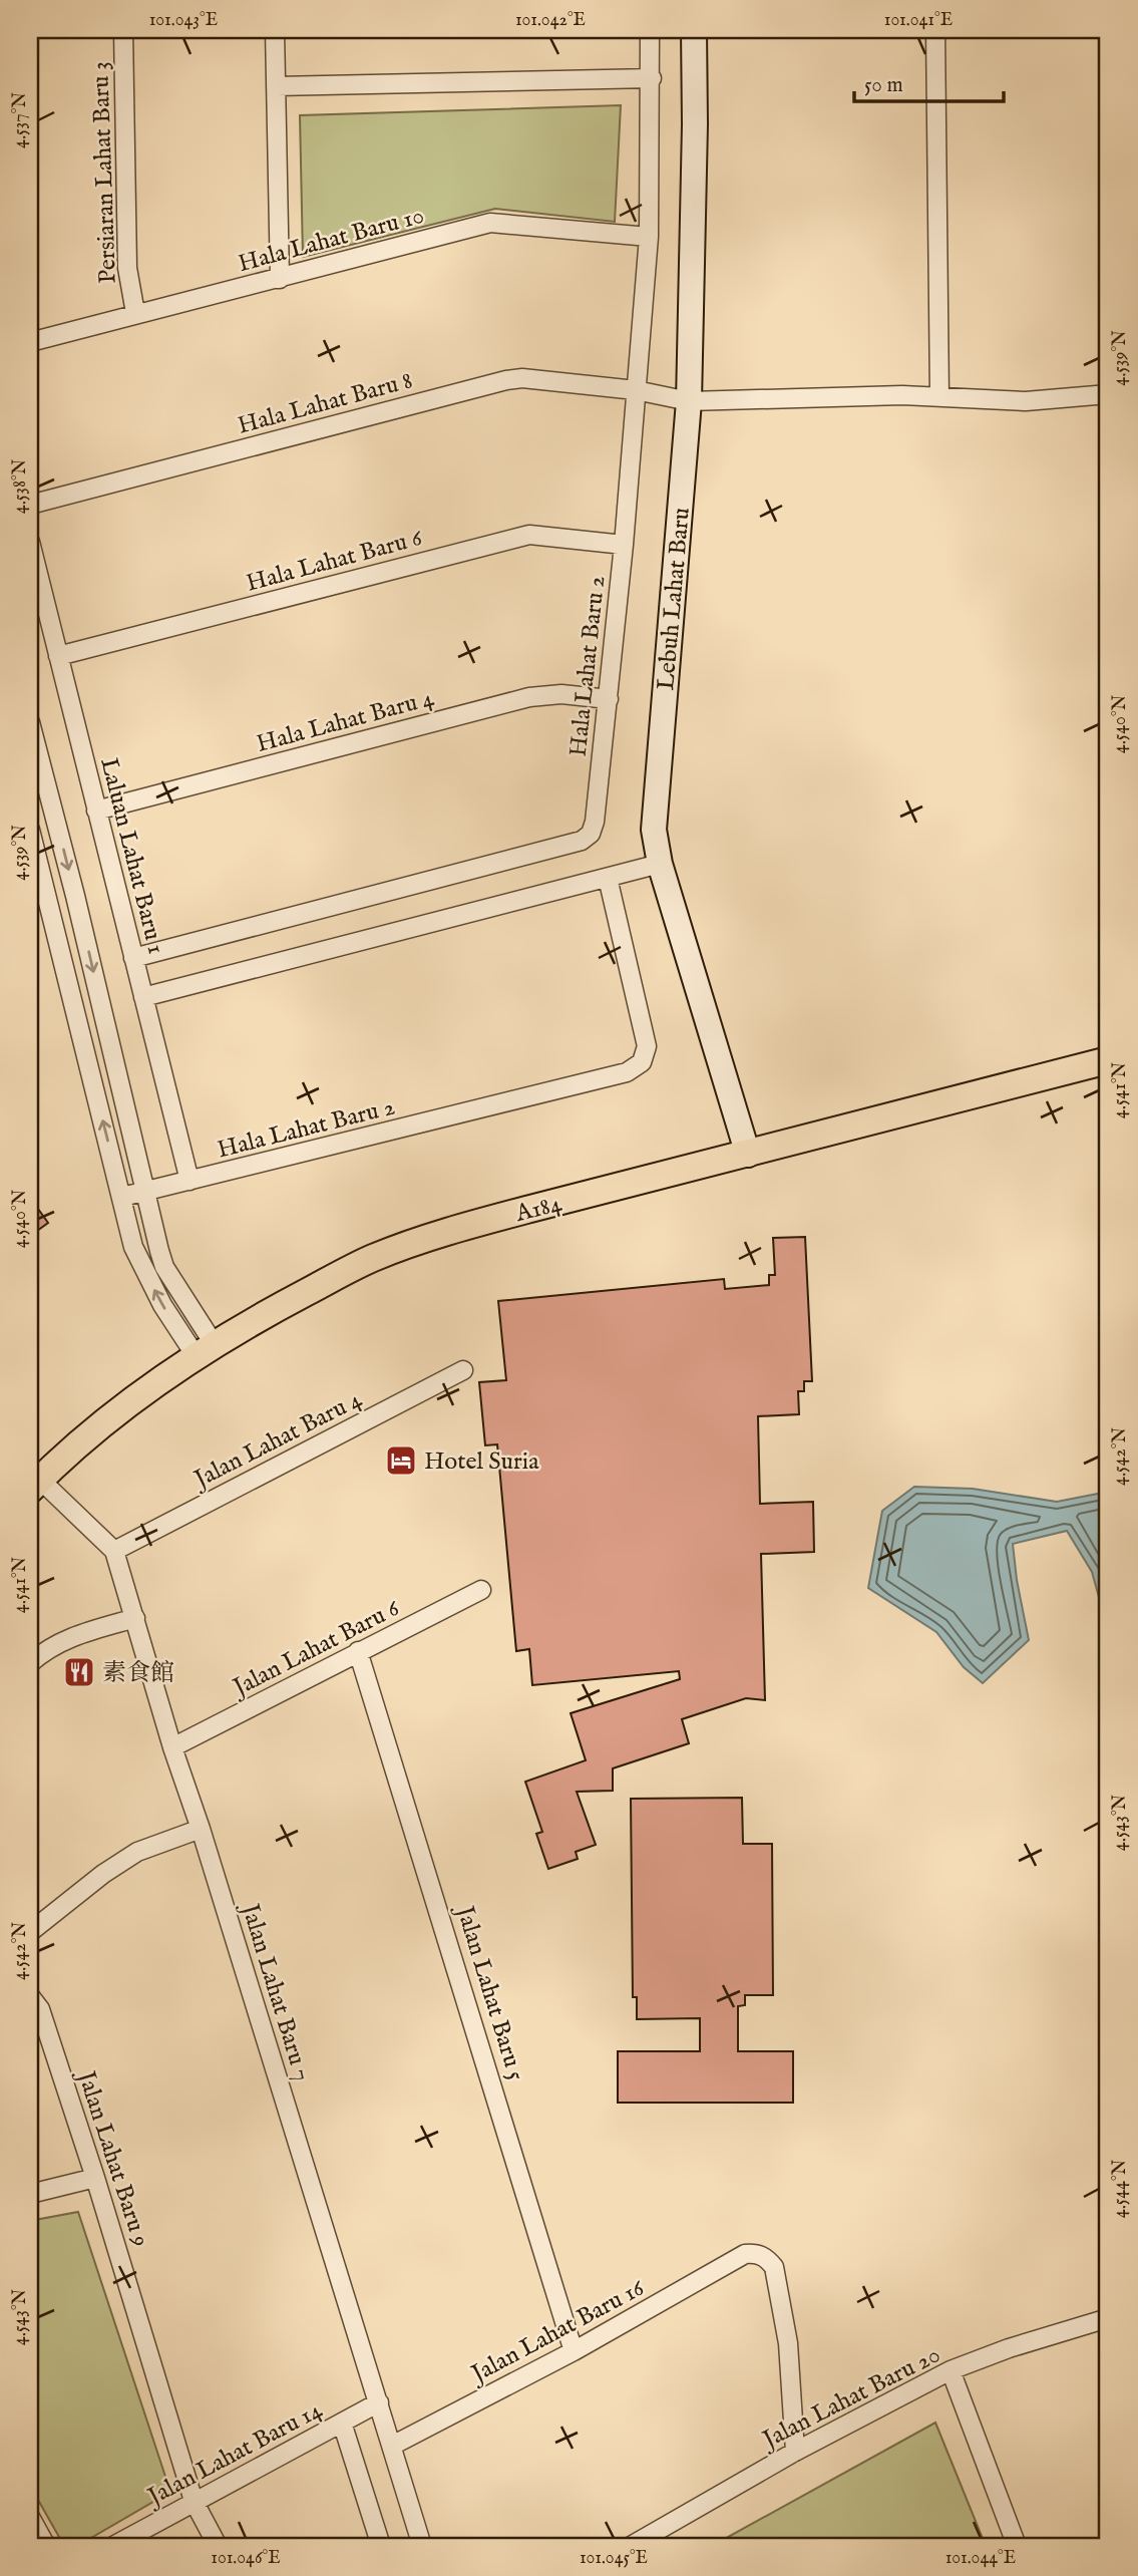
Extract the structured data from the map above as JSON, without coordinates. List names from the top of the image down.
{
  "streets": {
    "main road": ["A184"],
    "street": [
      "Persiaran Lahat Baru 3",
      "Hala Lahat Baru 10",
      "Hala Lahat Baru 8",
      "Hala Lahat Baru 6",
      "Lebuh Lahat Baru",
      "Hala Lahat Baru 2",
      "Hala Lahat Baru 4",
      "Laluan Lahat Baru 1",
      "Jalan Lahat Baru 4",
      "Jalan Lahat Baru 6",
      "Jalan Lahat Baru 7",
      "Jalan Lahat Baru 5",
      "Jalan Lahat Baru 9",
      "Jalan Lahat Baru 16",
      "Jalan Lahat Baru 20",
      "Jalan Lahat Baru 14"
    ]
  },
  "crossings": [
    ["Persiaran Lahat Baru 3", "Hala Lahat Baru 10"],
    ["Hala Lahat Baru 10", "Hala Lahat Baru 2"],
    ["Hala Lahat Baru 8", "Lebuh Lahat Baru"],
    ["Hala Lahat Baru 8", "Hala Lahat Baru 2"],
    ["Hala Lahat Baru 6", "Hala Lahat Baru 2"],
    ["Hala Lahat Baru 6", "Laluan Lahat Baru 1"],
    ["Lebuh Lahat Baru", "A184"],
    ["Hala Lahat Baru 2", "Hala Lahat Baru 4"],
    ["Hala Lahat Baru 2", "Laluan Lahat Baru 1"],
    ["Hala Lahat Baru 4", "Laluan Lahat Baru 1"],
    ["A184", "Jalan Lahat Baru 7"],
    ["Jalan Lahat Baru 4", "Jalan Lahat Baru 7"],
    ["Jalan Lahat Baru 6", "Jalan Lahat Baru 7"],
    ["Jalan Lahat Baru 6", "Jalan Lahat Baru 5"],
    ["Jalan Lahat Baru 7", "Jalan Lahat Baru 16"],
    ["Jalan Lahat Baru 7", "Jalan Lahat Baru 14"],
    ["Jalan Lahat Baru 5", "Jalan Lahat Baru 16"],
    ["Jalan Lahat Baru 9", "Jalan Lahat Baru 14"],
    ["Jalan Lahat Baru 16", "Jalan Lahat Baru 20"]
  ],
  "places": {
    "hotel": ["Hotel Suria"],
    "restaurant": ["素食館"]
  },
  "scale_bar": "50 m",
  "coordinates": [
    "101.043°E",
    "101.042°E",
    "101.041°E",
    "4.537°N",
    "4.539°N",
    "4.538°N",
    "4.540°N",
    "4.541°N",
    "4.542°N",
    "4.543°N",
    "4.544°N",
    "101.046°E",
    "101.045°E",
    "101.044°E"
  ]
}
